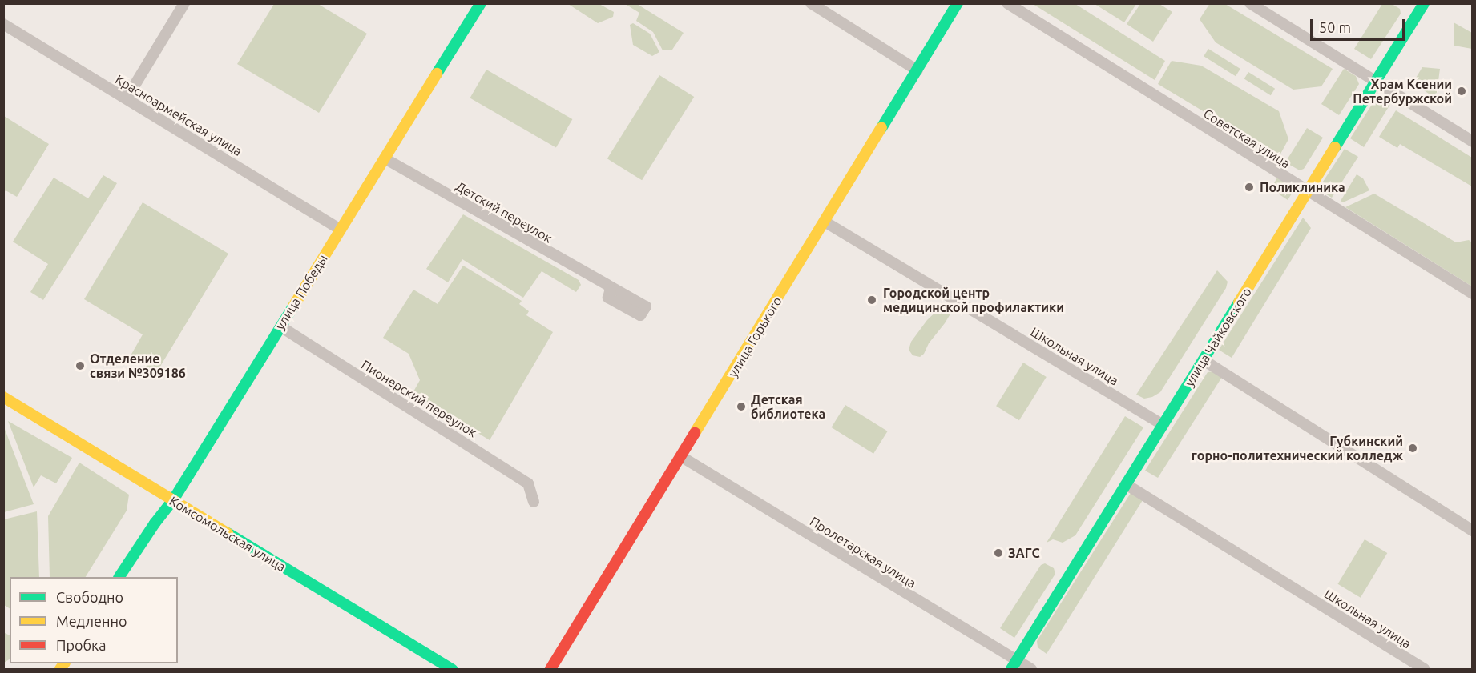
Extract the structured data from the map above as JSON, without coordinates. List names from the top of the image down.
{
  "streets": {
    "street": [
      "Красноармейская улица",
      "Советская улица",
      "Детский переулок",
      "улица Победы",
      "улица Горького",
      "улица Чайковского",
      "Школьная улица",
      "Пионерский переулок",
      "Комсомольская улица",
      "Пролетарская улица"
    ]
  },
  "crossings": [
    ["Красноармейская улица", "улица Победы"],
    ["Советская улица", "улица Чайковского"],
    ["Детский переулок", "улица Победы"],
    ["улица Победы", "Пионерский переулок"],
    ["улица Победы", "Комсомольская улица"],
    ["улица Горького", "Школьная улица"],
    ["улица Горького", "Пролетарская улица"],
    ["улица Чайковского", "Школьная улица"],
    ["улица Чайковского", "Пролетарская улица"]
  ],
  "places": [
    "Храм Ксении Петербуржской",
    "Поликлиника",
    "Городской центр медицинской профилактики",
    "Отделение связи №309186",
    "Детская библиотека",
    "Губкинский горно-политехнический колледж",
    "ЗАГС"
  ],
  "legend": ["Свободно", "Медленно", "Пробка"],
  "scale_bar": "50 m"
}
